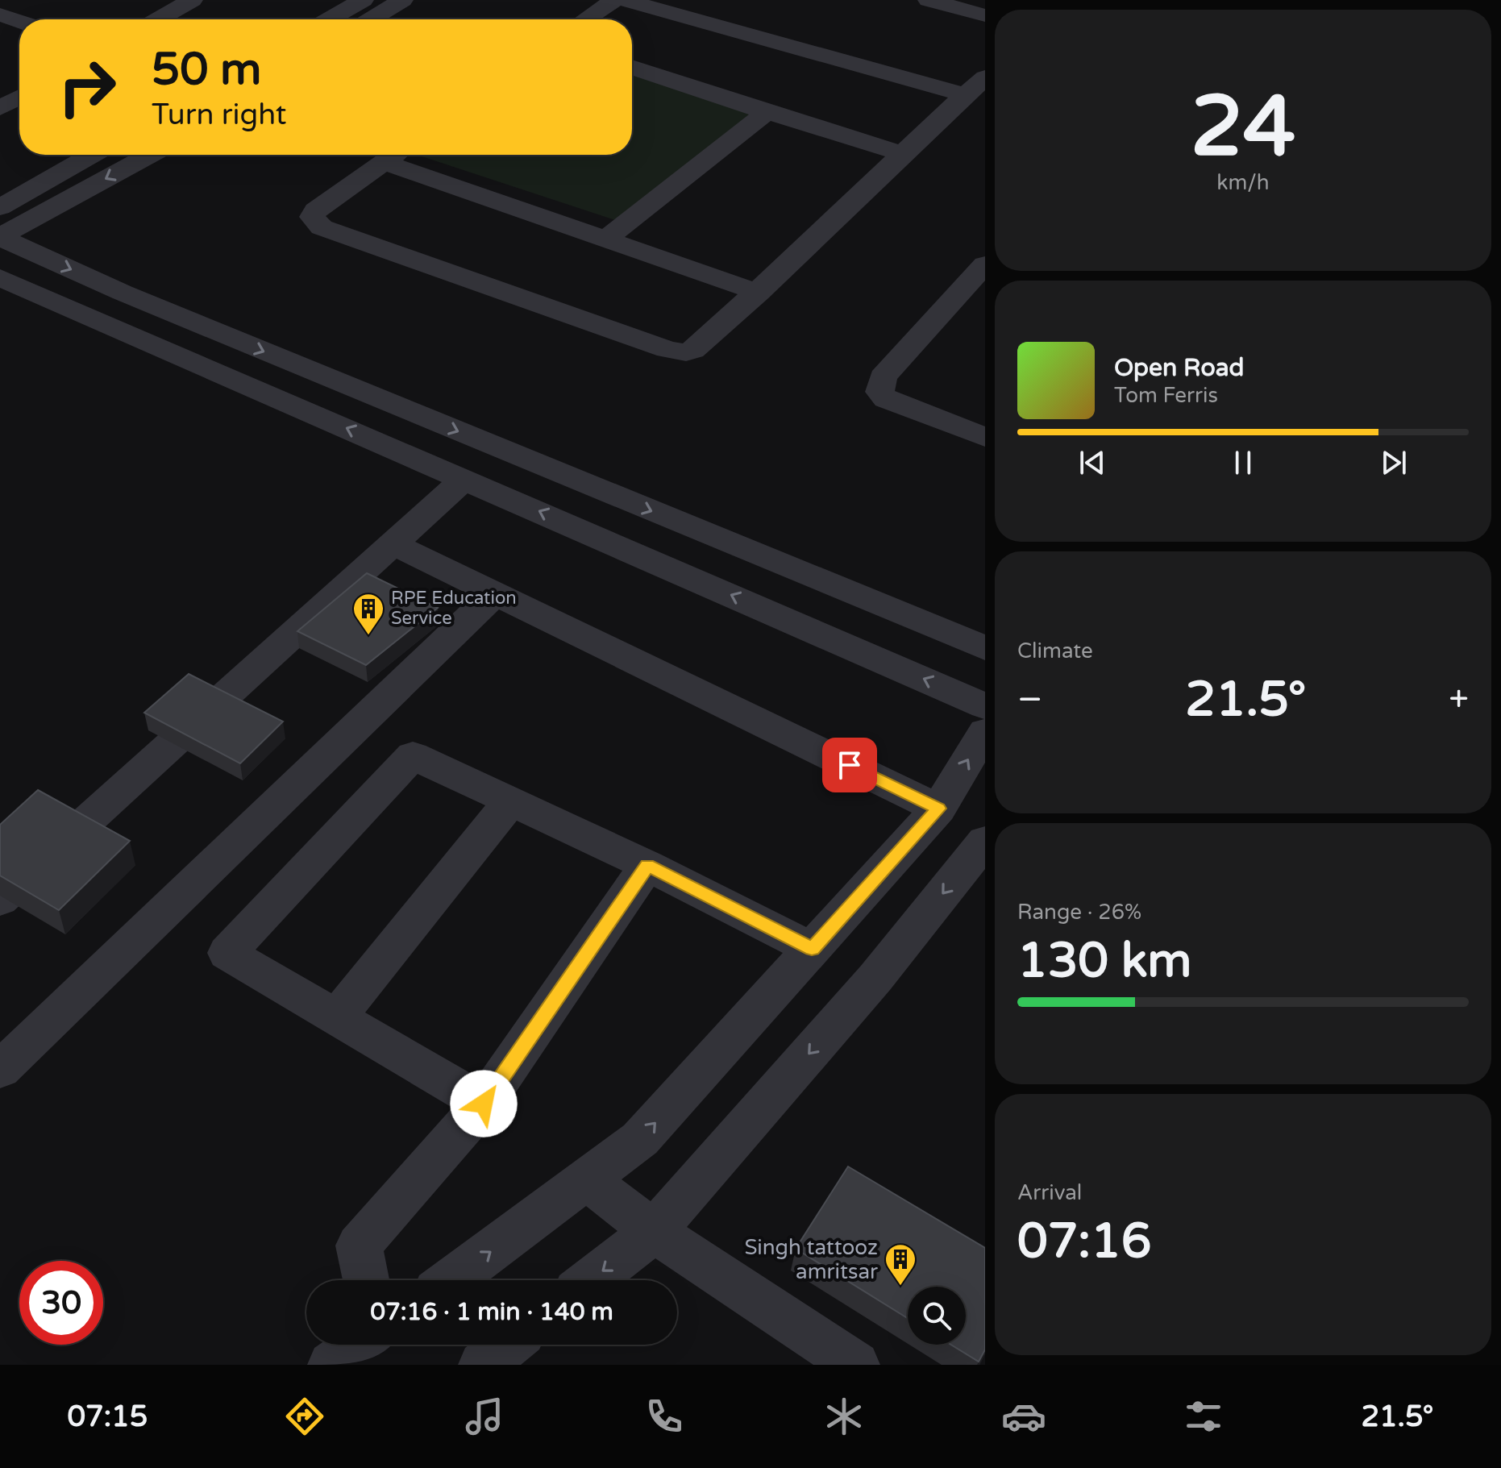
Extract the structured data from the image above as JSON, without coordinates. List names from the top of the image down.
{
  "places": {
    "building": ["RPE Education Service", "Singh tattooz amritsar"]
  },
  "page": {
    "tile": [
      ["24", "km/h"],
      "Climate",
      ["Range · 26%", "130 km"],
      ["Arrival", "07:16"]
    ],
    "turn": ["50 m", "Turn right"],
    "song": ["Open Road", "Tom Ferris"],
    "heat": ["−", "21.5°", "+"],
    "limit": "30",
    "trip": "07:16 · 1 min · 140 m",
    "tabs": ["07:15", "21.5°"]
  }
}
